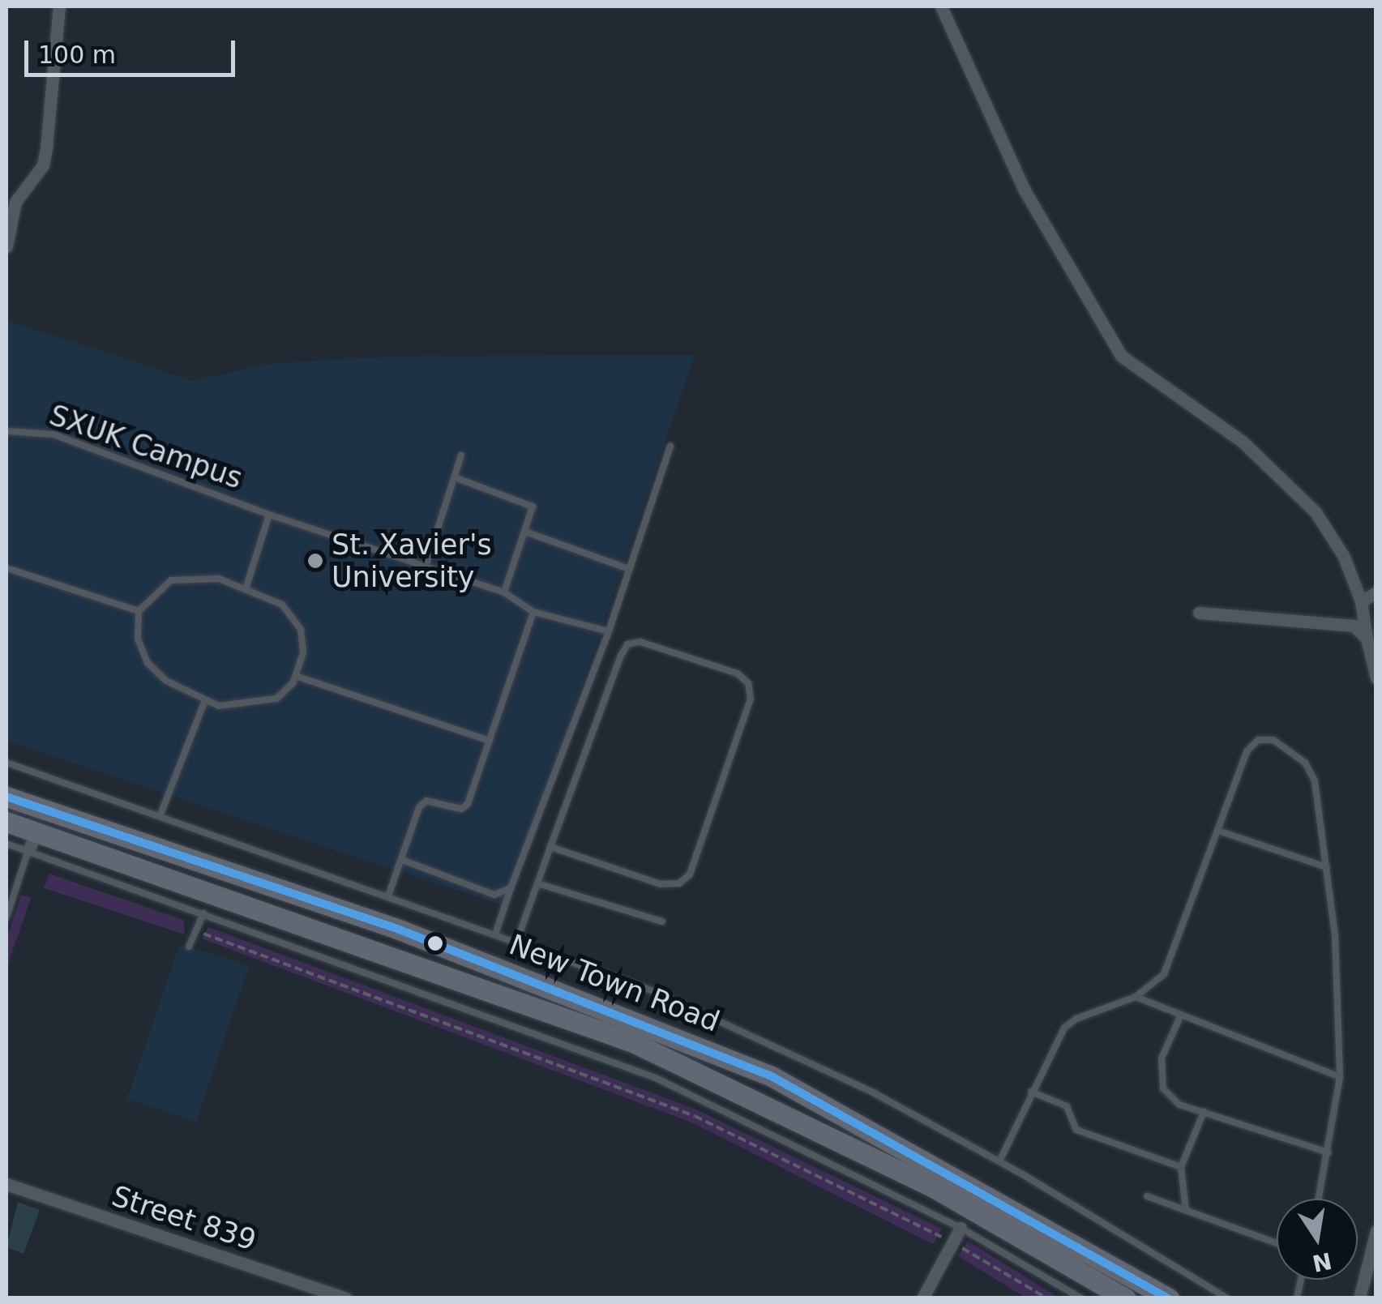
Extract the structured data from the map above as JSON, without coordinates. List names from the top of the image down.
{
  "streets": {
    "main road": ["New Town Road"],
    "street": ["Street 839"],
    "lane": ["SXUK Campus"]
  },
  "places": ["St. Xavier's University"],
  "scale_bar": "100 m",
  "north": "bottom"
}
